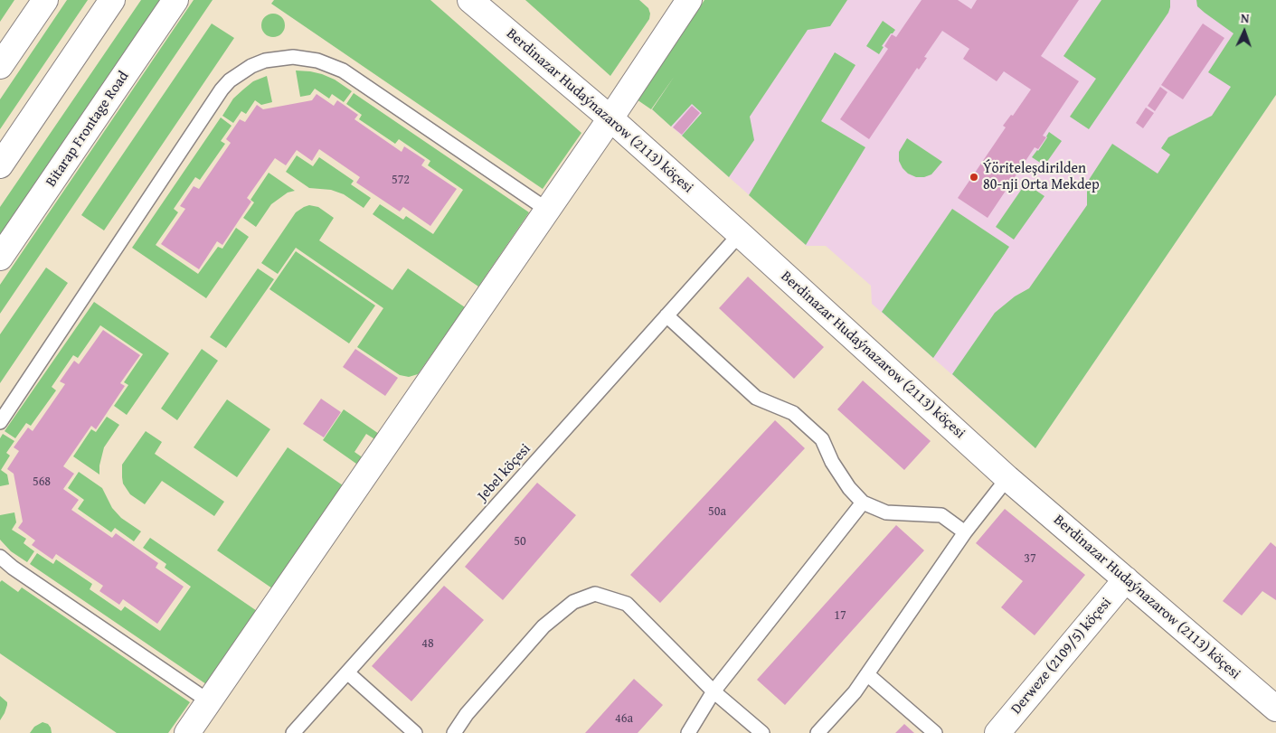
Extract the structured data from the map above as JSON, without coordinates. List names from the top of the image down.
{
  "streets": {
    "street": ["Berdinazar Hudaýnazarow (2113) köçesi", "Bitarap Frontage Road", "Derweze (2109/5) köçesi"],
    "lane": ["Jebel köçesi"]
  },
  "crossings": [
    ["Berdinazar Hudaýnazarow (2113) köçesi", "Jebel köçesi"],
    ["Berdinazar Hudaýnazarow (2113) köçesi", "Derweze (2109/5) köçesi"]
  ],
  "places": ["Ýöriteleşdirilden 80-nji Orta Mekdep"],
  "house_numbers": [
    "572",
    "568",
    "50a",
    "50",
    "37",
    "17",
    "48",
    "46a"
  ],
  "north": "top"
}
